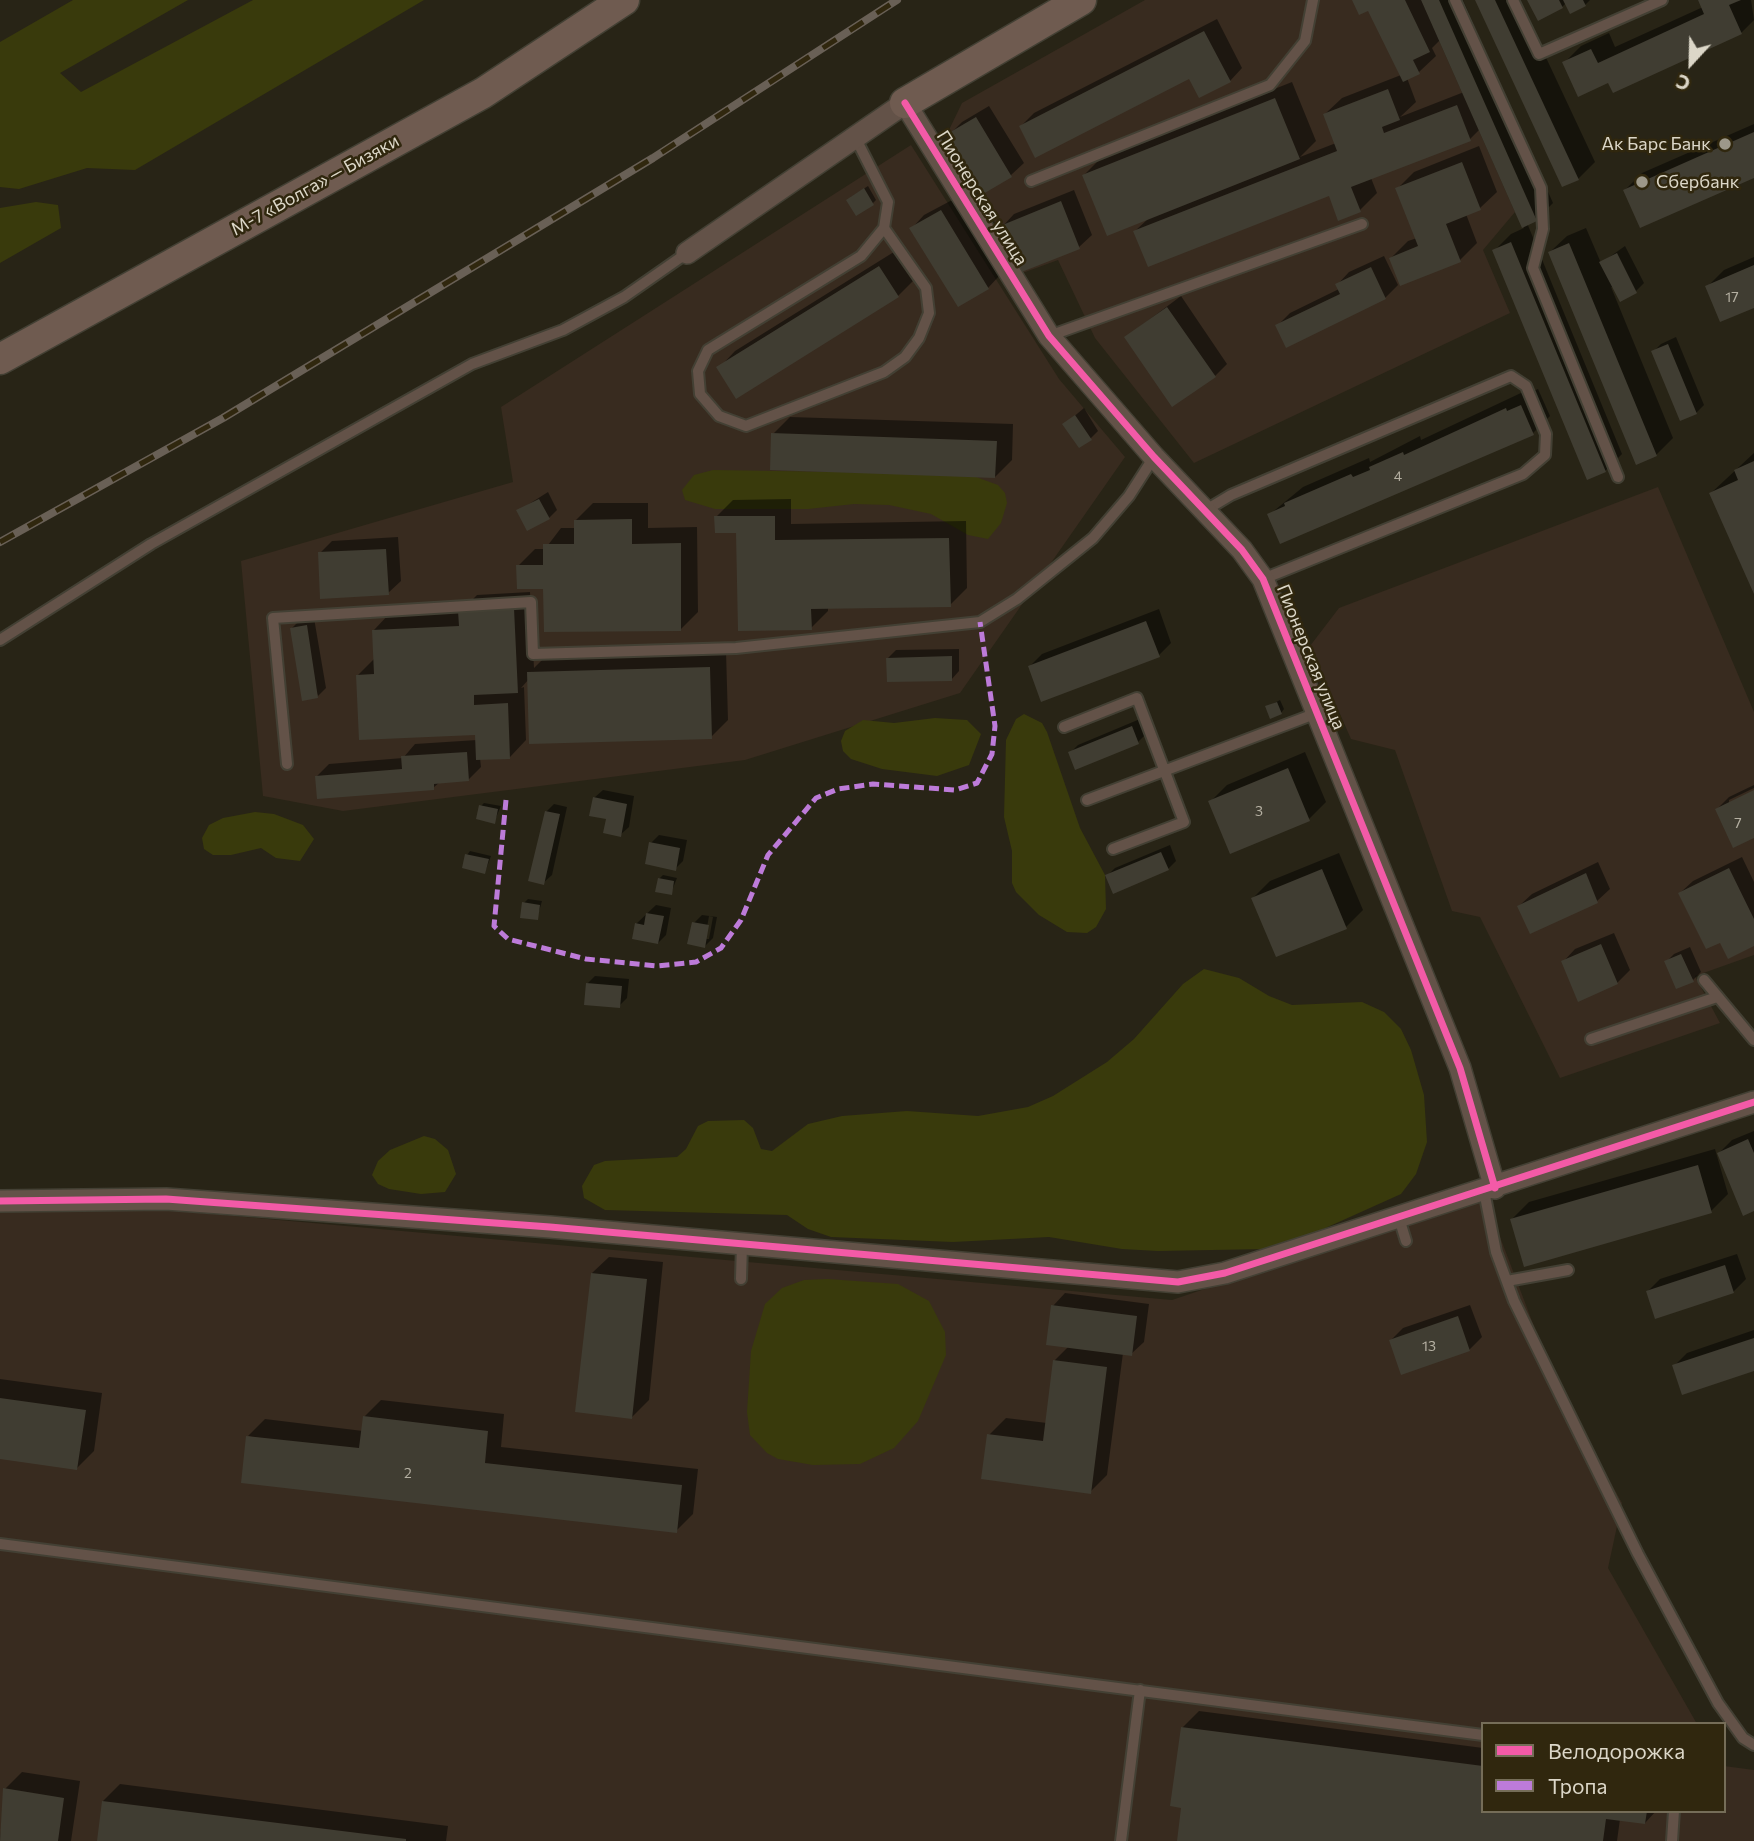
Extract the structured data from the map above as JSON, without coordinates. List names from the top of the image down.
{
  "streets": {
    "main road": ["М-7 «Волга» — Бизяки"],
    "street": ["Пионерская улица"]
  },
  "places": ["Ак Барс Банк", "Сбербанк"],
  "house_numbers": [
    "17",
    "4",
    "3",
    "7",
    "13",
    "2"
  ],
  "legend": ["Велодорожка", "Тропа"],
  "north": "bottom"
}
